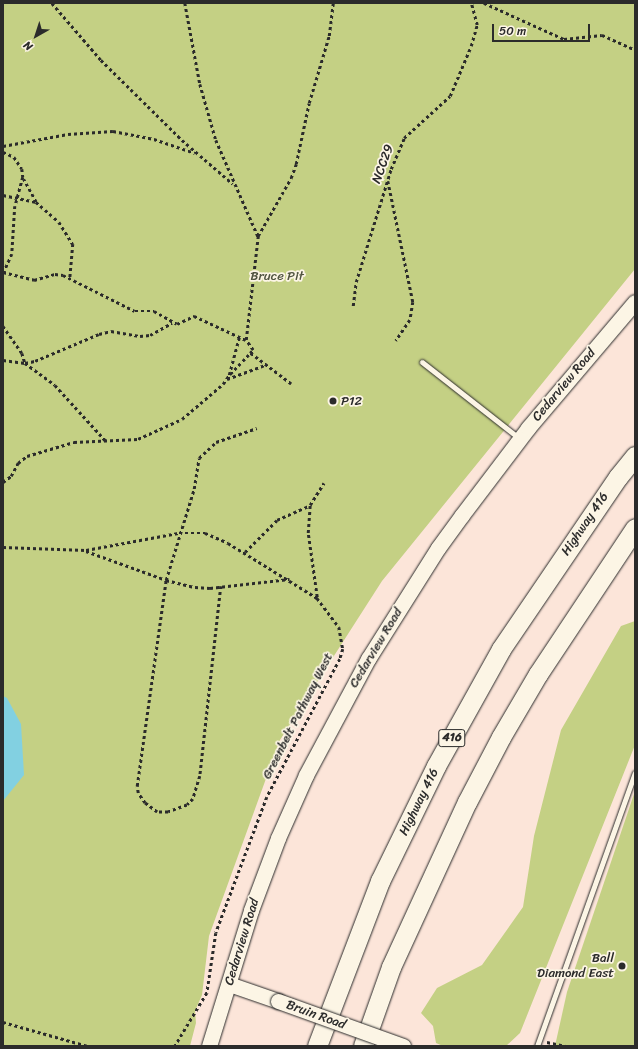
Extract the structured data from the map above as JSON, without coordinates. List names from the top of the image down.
{
  "streets": {
    "highway": ["Highway 416", "416"],
    "main road": ["Cedarview Road", "Bruin Road"],
    "path": ["NCC29", "Greenbelt Pathway West"]
  },
  "crossings": [
    ["Cedarview Road", "Bruin Road"]
  ],
  "parks": ["Bruce Pit"],
  "places": ["P12", "Ball Diamond East"],
  "scale_bar": "50 m",
  "north": "bottom left"
}
